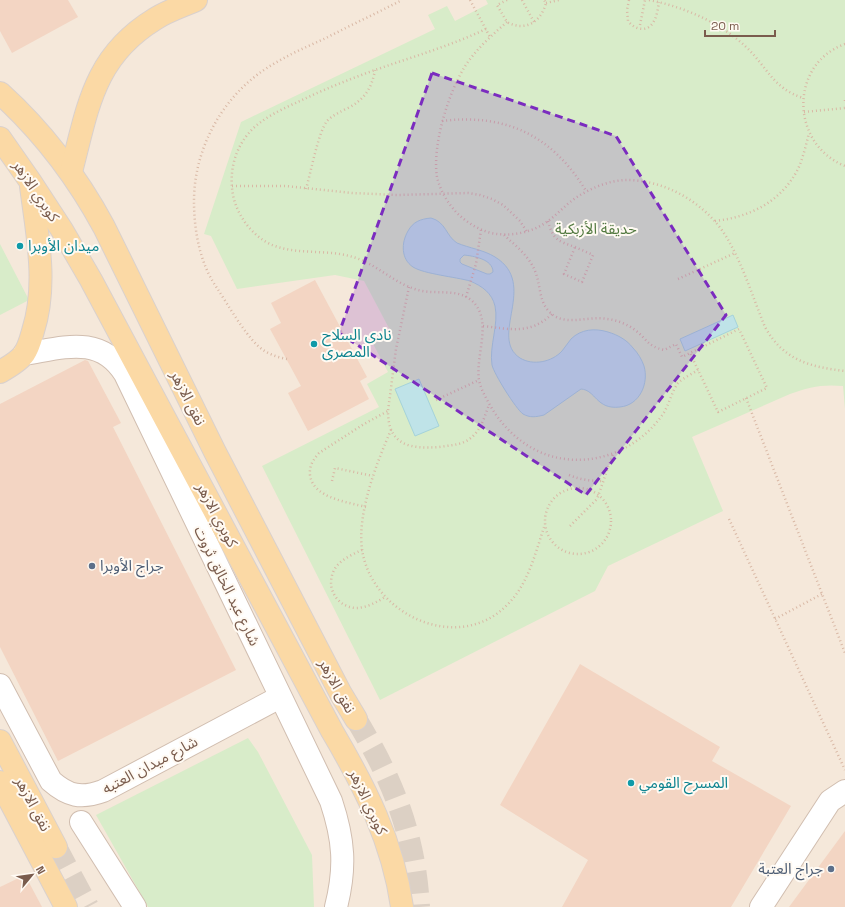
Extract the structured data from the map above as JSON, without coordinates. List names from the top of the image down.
{
  "streets": {
    "main road": ["كوبري الازهر", "نفق الازهر"],
    "lane": ["شارع عبد الخالق ثروت", "شارع ميدان العتبه"]
  },
  "crossings": [
    ["شارع عبد الخالق ثروت", "شارع ميدان العتبه"]
  ],
  "parks": ["حديقة الأزبكية"],
  "places": [
    "ميدان الأوبرا",
    "نادى السلاح المصرى",
    "جراج الأوبرا",
    "المسرح القومي",
    "جراج العتبة"
  ],
  "scale_bar": "20 m",
  "north": "top right"
}
